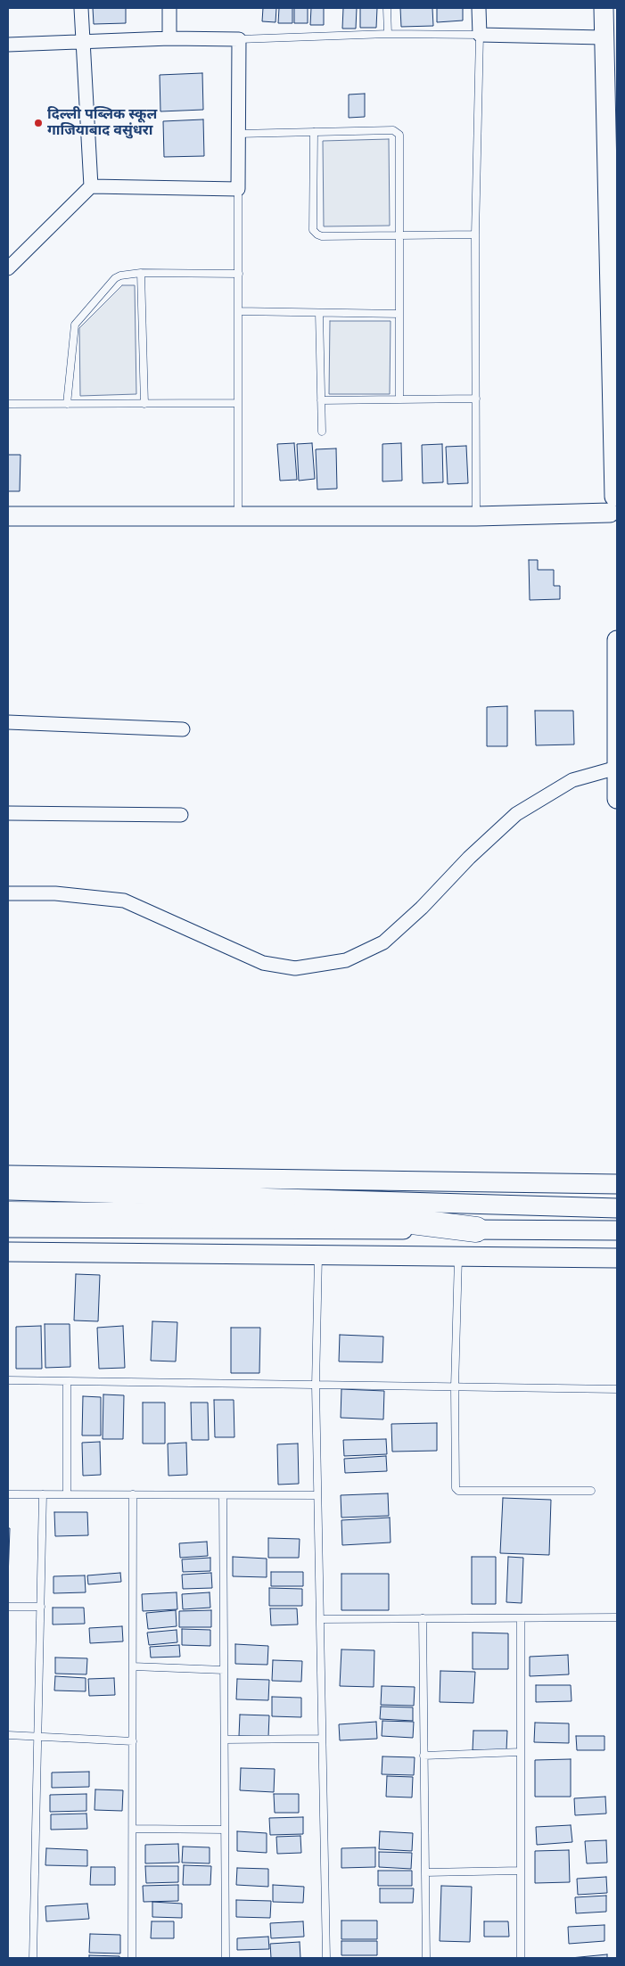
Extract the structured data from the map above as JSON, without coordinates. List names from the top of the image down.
{
  "places": ["दिल्ली पब्लिक स्कूल गाजियाबाद वसुंधरा"]
}
